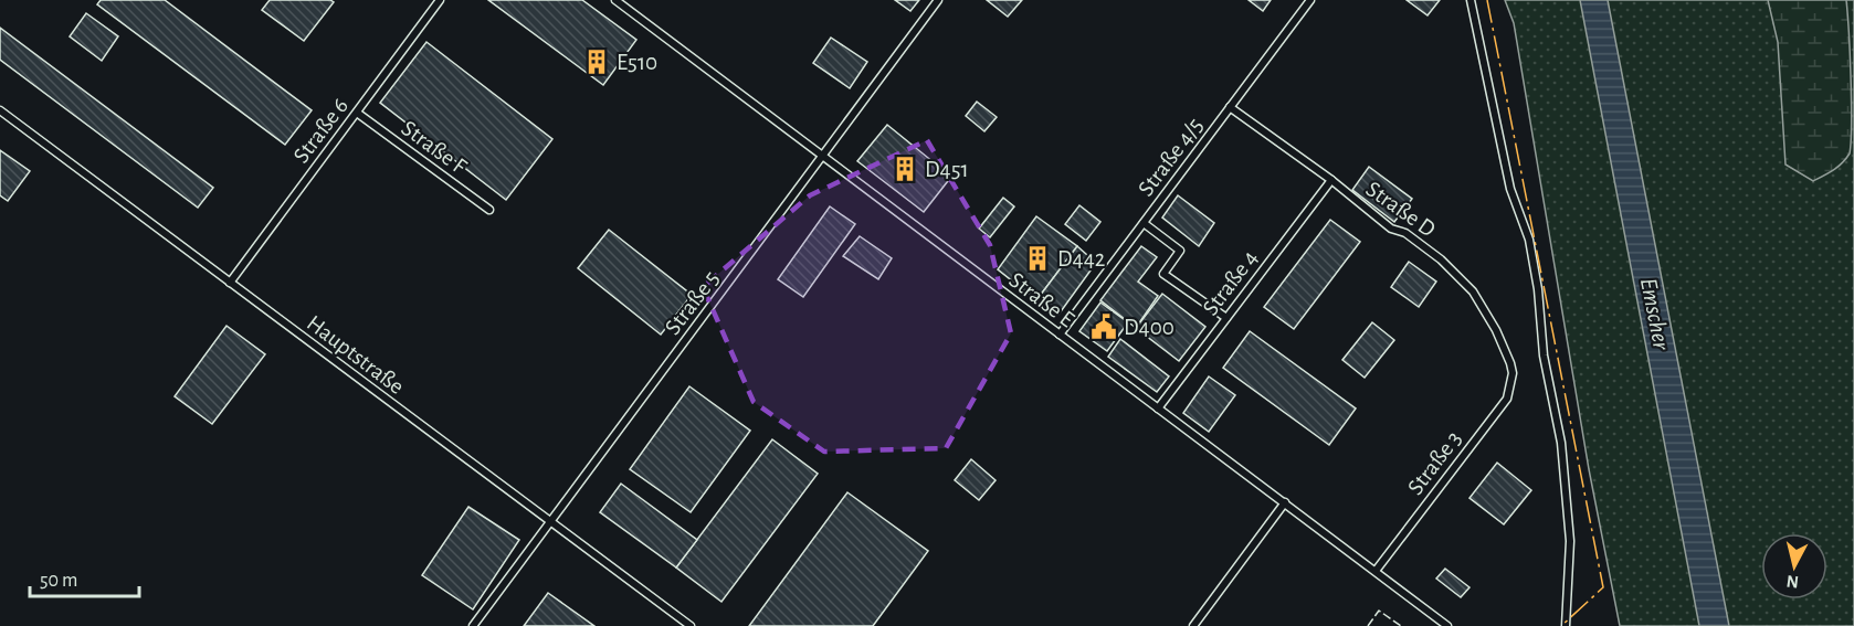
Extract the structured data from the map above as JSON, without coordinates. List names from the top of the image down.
{
  "streets": {
    "lane": [
      "Straße 6",
      "Straße F",
      "Straße 4/5",
      "Straße D",
      "Straße 4",
      "Straße E",
      "Straße 5",
      "Hauptstraße",
      "Straße 3"
    ]
  },
  "crossings": [
    ["Straße 6", "Straße F"],
    ["Straße 6", "Hauptstraße"],
    ["Straße 4/5", "Straße D"],
    ["Straße 4/5", "Straße E"],
    ["Straße D", "Straße 4"],
    ["Straße D", "Straße 3"],
    ["Straße 4", "Straße E"],
    ["Straße E", "Straße 5"],
    ["Straße E", "Straße 3"],
    ["Straße 5", "Hauptstraße"]
  ],
  "water": ["Emscher"],
  "places": {
    "building": ["E510", "D451", "D442"],
    "public building": ["D400"]
  },
  "scale_bar": "50 m",
  "north": "bottom"
}
